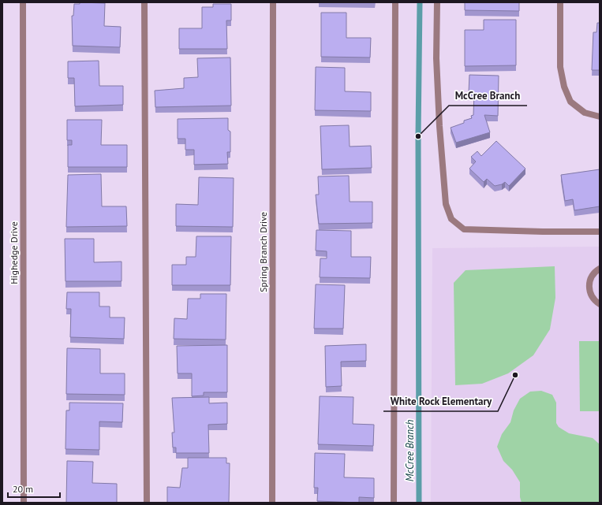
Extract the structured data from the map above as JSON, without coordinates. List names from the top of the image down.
{
  "streets": {
    "street": ["Spring Branch Drive", "Highedge Drive"]
  },
  "water": ["McCree Branch"],
  "places": ["McCree Branch", "White Rock Elementary"],
  "scale_bar": "20 m"
}
